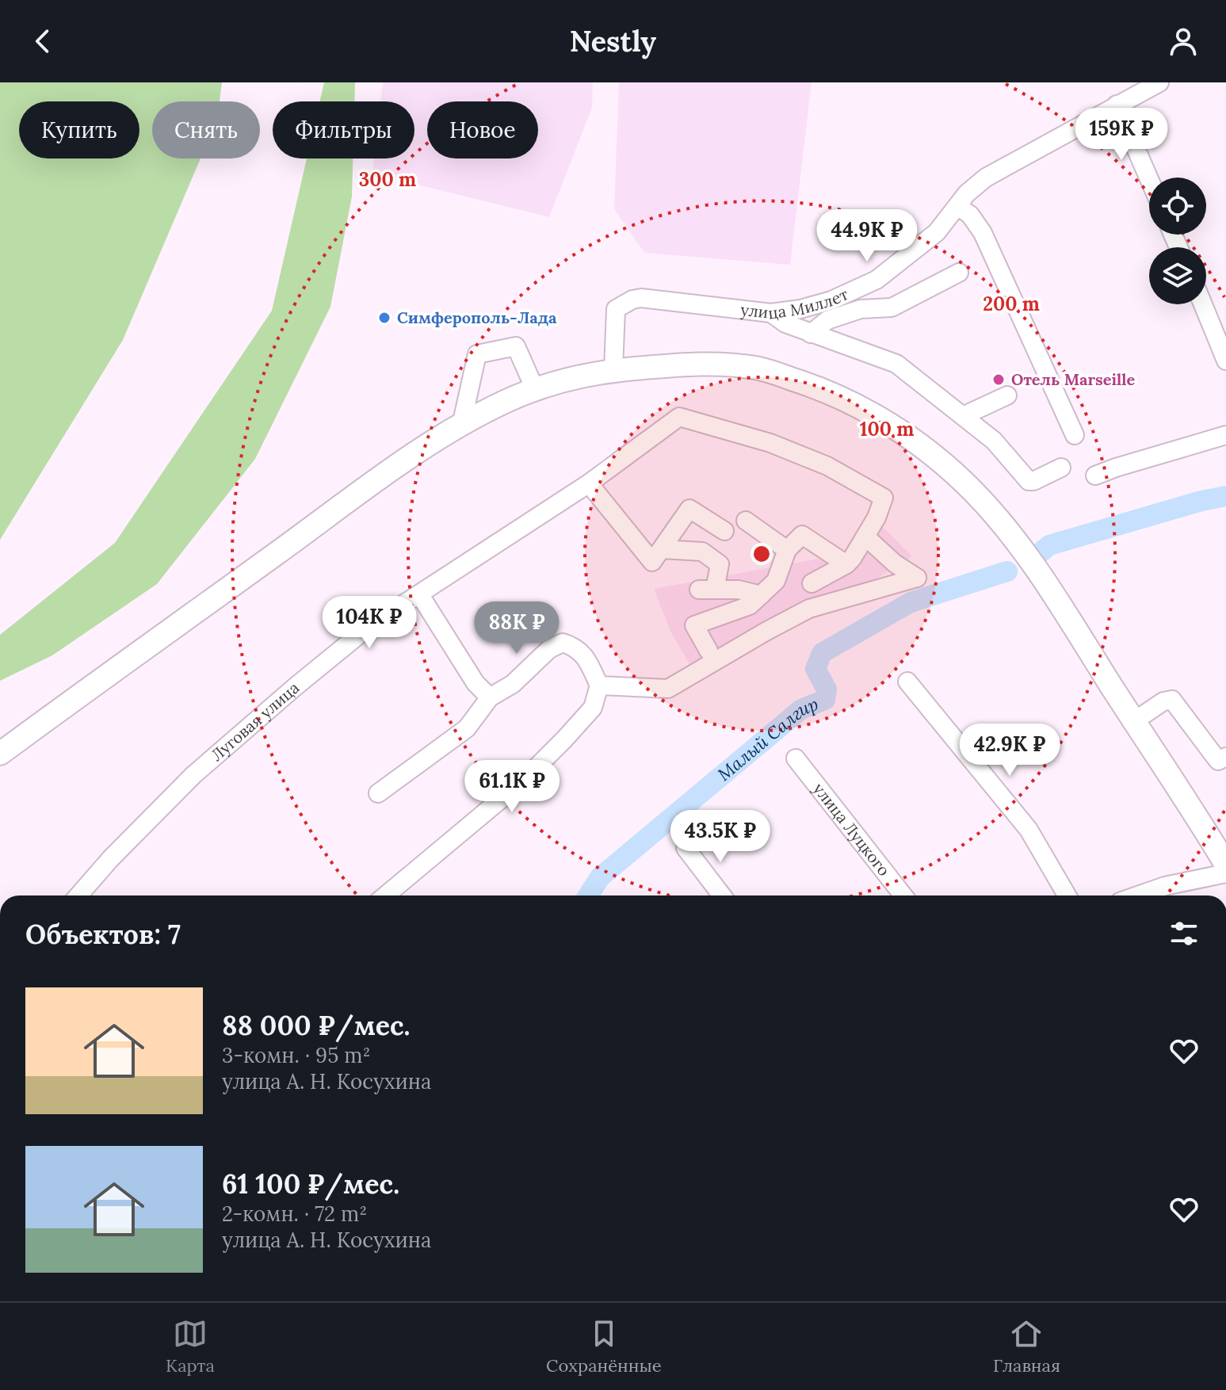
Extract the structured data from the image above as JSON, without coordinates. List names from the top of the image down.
{
  "streets": {
    "street": ["улица Миллет", "Луговая улица", "улица Луцкого"]
  },
  "water": ["Малый Салгир"],
  "places": ["Симферополь-Лада", "Отель Marseille"],
  "page": {
    "header": "Nestly",
    "chip": [
      "Купить",
      "Снять",
      "Фильтры",
      "Новое"
    ],
    "price": [
      "159K ₽",
      "44.9K ₽",
      "104K ₽",
      "88K ₽",
      "42.9K ₽",
      "61.1K ₽",
      "43.5K ₽"
    ],
    "heading": "Объектов: 7",
    "list": [
      {
        "name": "88 000 ₽/мес.",
        "note": "3-комн. · 95 m² · улица А. Н. Косухина"
      },
      {
        "name": "61 100 ₽/мес.",
        "note": "2-комн. · 72 m² · улица А. Н. Косухина"
      }
    ],
    "tabs": ["Карта", "Сохранённые", "Главная"]
  },
  "rings": ["300 m", "200 m", "100 m"]
}
